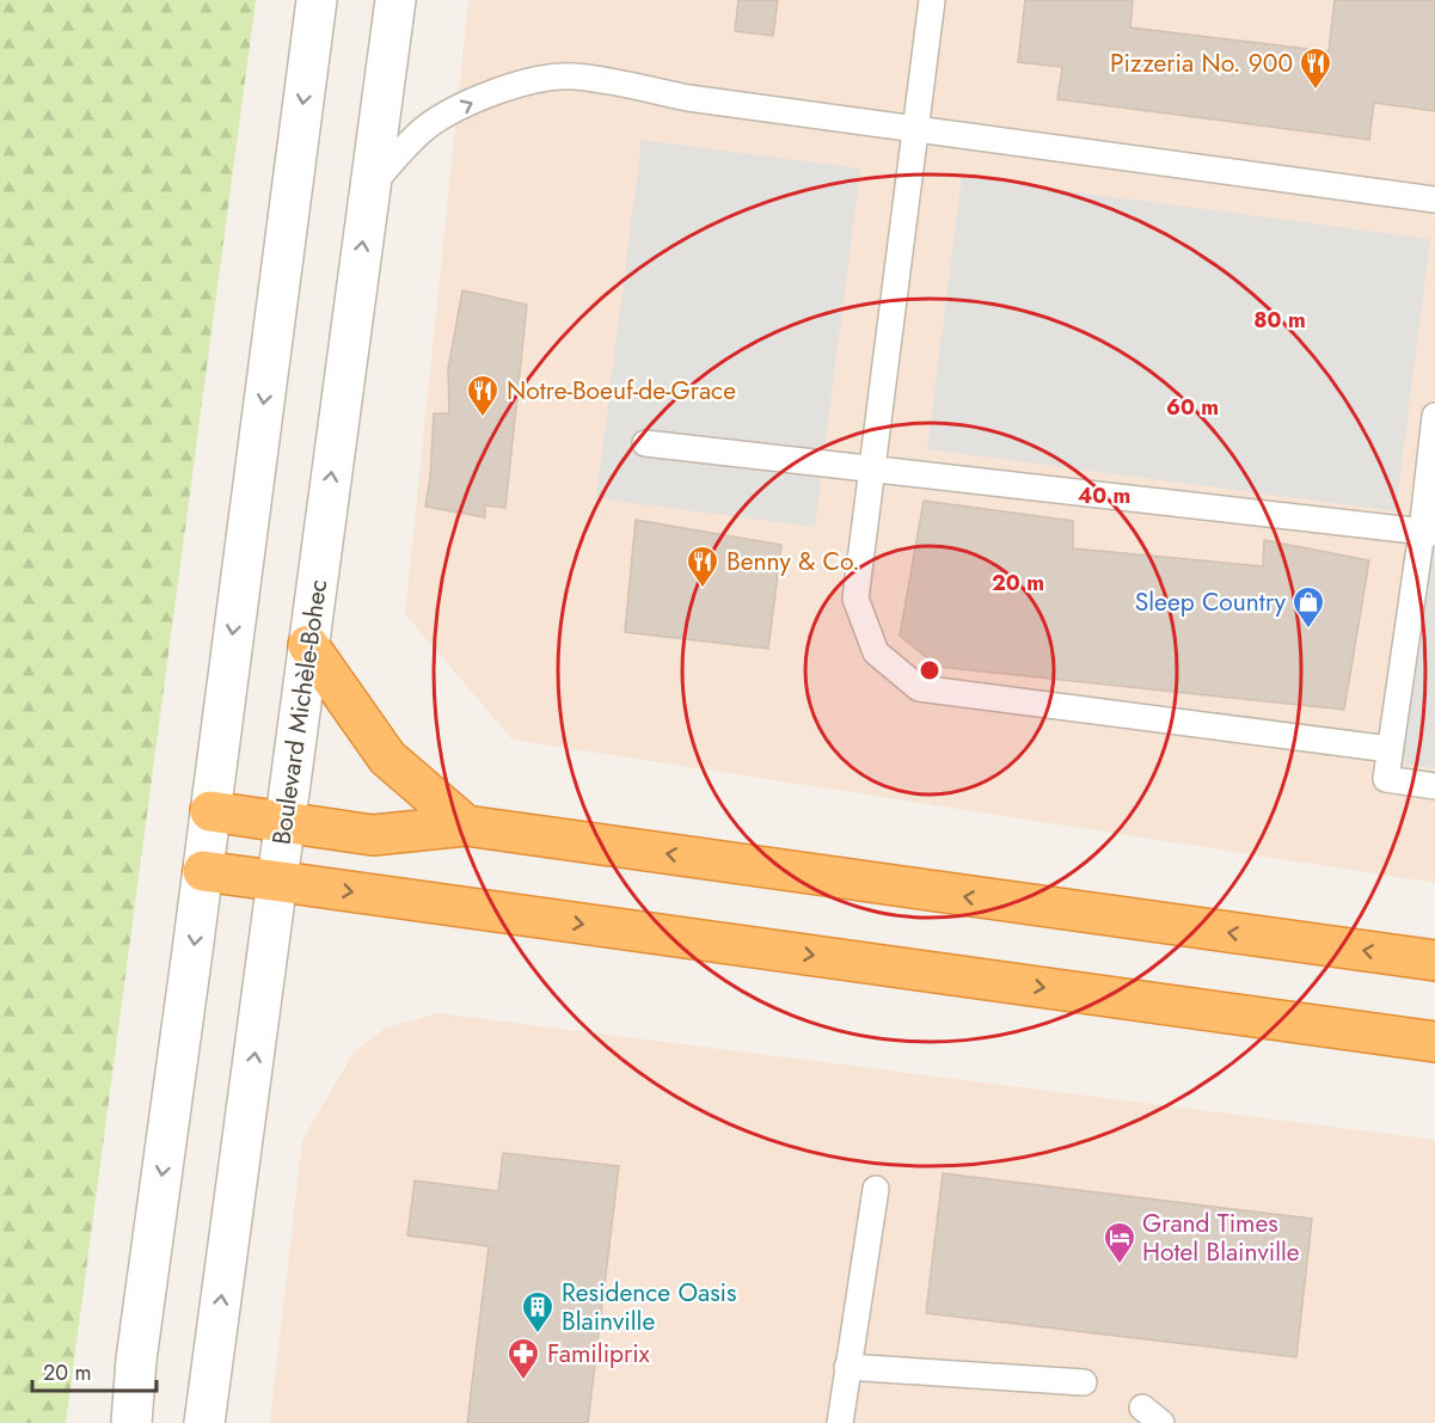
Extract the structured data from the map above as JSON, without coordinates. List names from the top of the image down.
{
  "streets": {
    "street": ["Boulevard Michèle-Bohec"]
  },
  "places": {
    "restaurant": ["Pizzeria No. 900", "Notre-Boeuf-de-Grace", "Benny & Co."],
    "shop": ["Sleep Country"],
    "hotel": ["Grand Times Hotel Blainville"],
    "building": ["Residence Oasis Blainville"],
    "pharmacy": ["Familiprix"]
  },
  "scale_bar": "20 m",
  "rings": [
    "80 m",
    "60 m",
    "40 m",
    "20 m"
  ]
}
